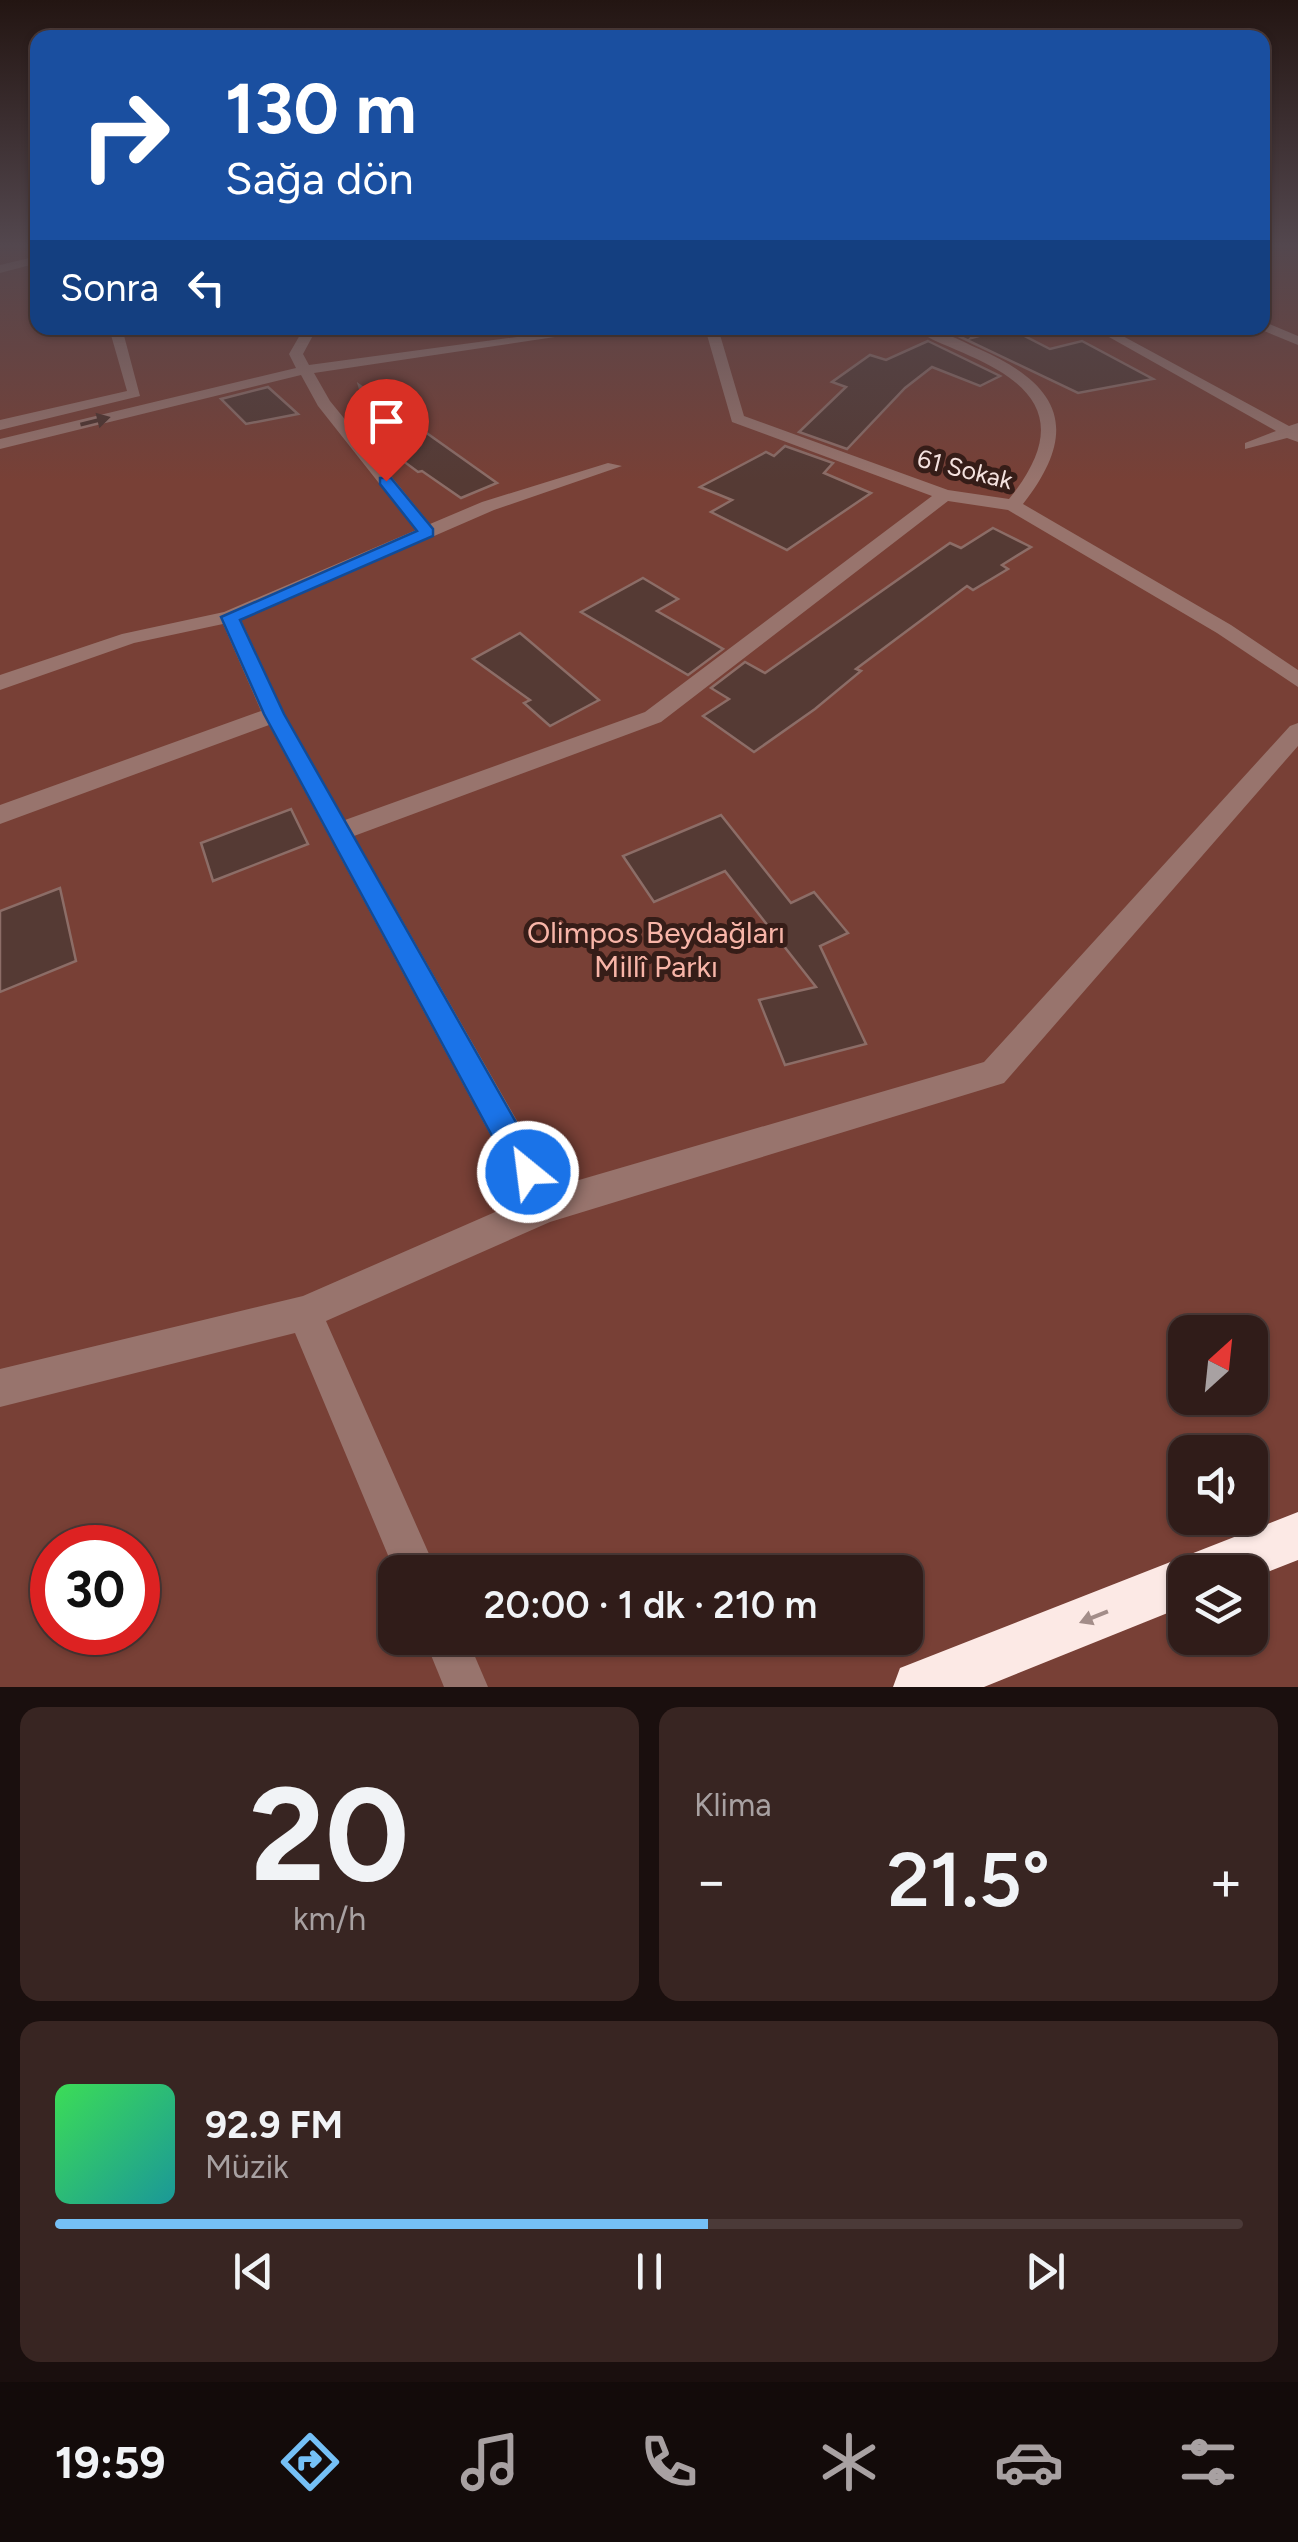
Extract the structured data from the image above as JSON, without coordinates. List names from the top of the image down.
{
  "streets": {
    "street": ["61 Sokak"]
  },
  "parks": ["Olimpos Beydağları Millî Parkı"],
  "north": "top right",
  "page": {
    "turn": ["130 m", "Sağa dön"],
    "then": "Sonra",
    "limit": "30",
    "trip": "20:00 · 1 dk · 210 m",
    "tile": [
      ["20", "km/h"],
      "Klima"
    ],
    "heat": ["−", "21.5°", "+"],
    "song": ["92.9 FM", "Müzik"],
    "tabs": "19:59"
  }
}
